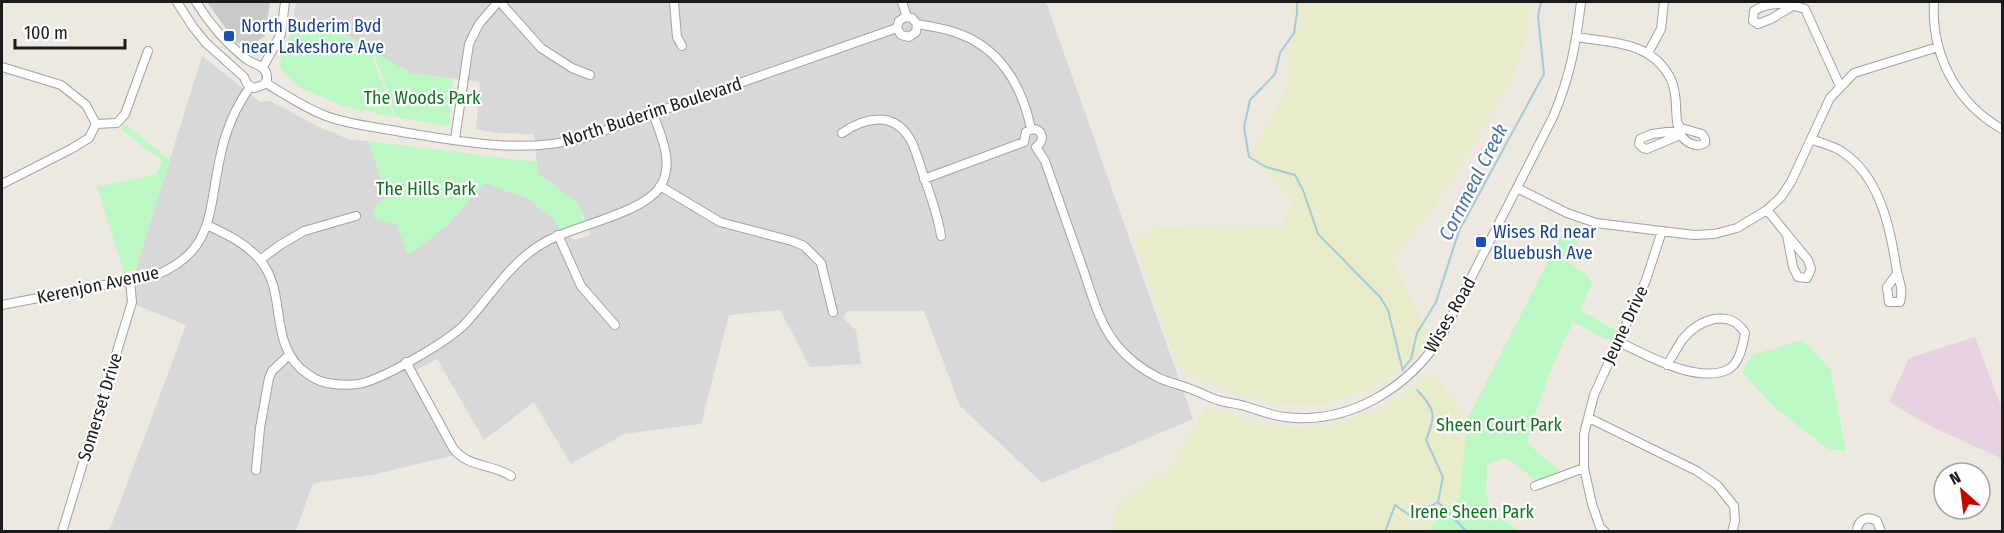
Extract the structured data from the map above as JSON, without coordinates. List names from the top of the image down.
{
  "streets": {
    "street": [
      "North Buderim Boulevard",
      "Kerenjon Avenue",
      "Wises Road",
      "Jeune Drive",
      "Somerset Drive"
    ]
  },
  "crossings": [
    ["North Buderim Boulevard", "Kerenjon Avenue"],
    ["Kerenjon Avenue", "Somerset Drive"]
  ],
  "water": ["Cornmeal Creek"],
  "parks": [
    "The Woods Park",
    "The Hills Park",
    "Sheen Court Park",
    "Irene Sheen Park"
  ],
  "places": {
    "transit": ["North Buderim Bvd near Lakeshore Ave", "Wises Rd near Bluebush Ave"]
  },
  "scale_bar": "100 m",
  "north": "top left"
}
